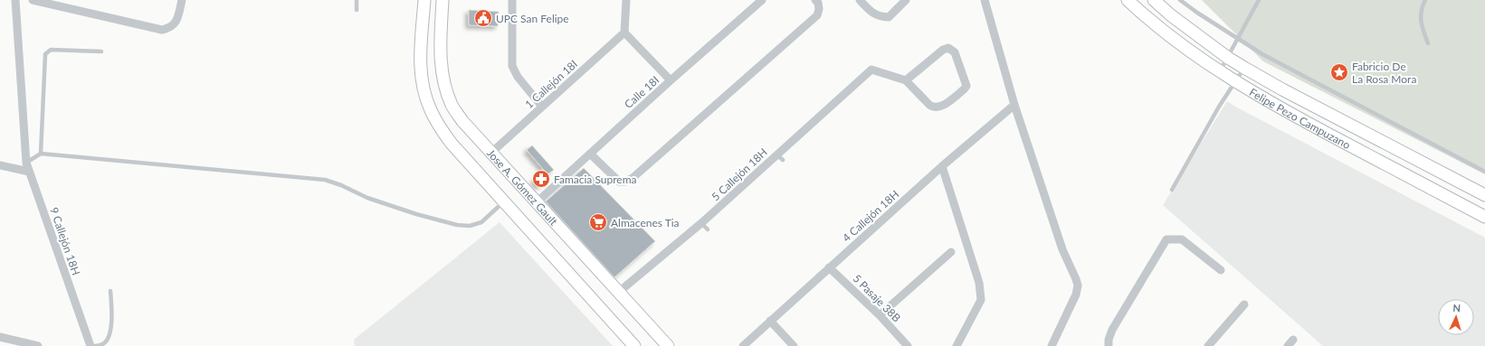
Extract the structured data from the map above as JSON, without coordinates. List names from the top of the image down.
{
  "streets": {
    "main road": ["Felipe Pezo Campuzano", "Jose A. Gómez Gault"],
    "street": [
      "1 Callejón 18I",
      "Calle 18I",
      "5 Callejón 18H",
      "4 Callejón 18H",
      "9 Callejón 18H",
      "5 Pasaje 38B"
    ]
  },
  "crossings": [
    ["1 Callejón 18I", "Jose A. Gómez Gault"],
    ["Calle 18I", "Jose A. Gómez Gault"],
    ["5 Callejón 18H", "Jose A. Gómez Gault"],
    ["4 Callejón 18H", "5 Pasaje 38B"]
  ],
  "places": {
    "public building": ["UPC San Felipe"],
    "place": ["Fabricio De La Rosa Mora"],
    "pharmacy": ["Famacia Suprema"],
    "supermarket": ["Almacenes Tia"]
  },
  "north": "top"
}
